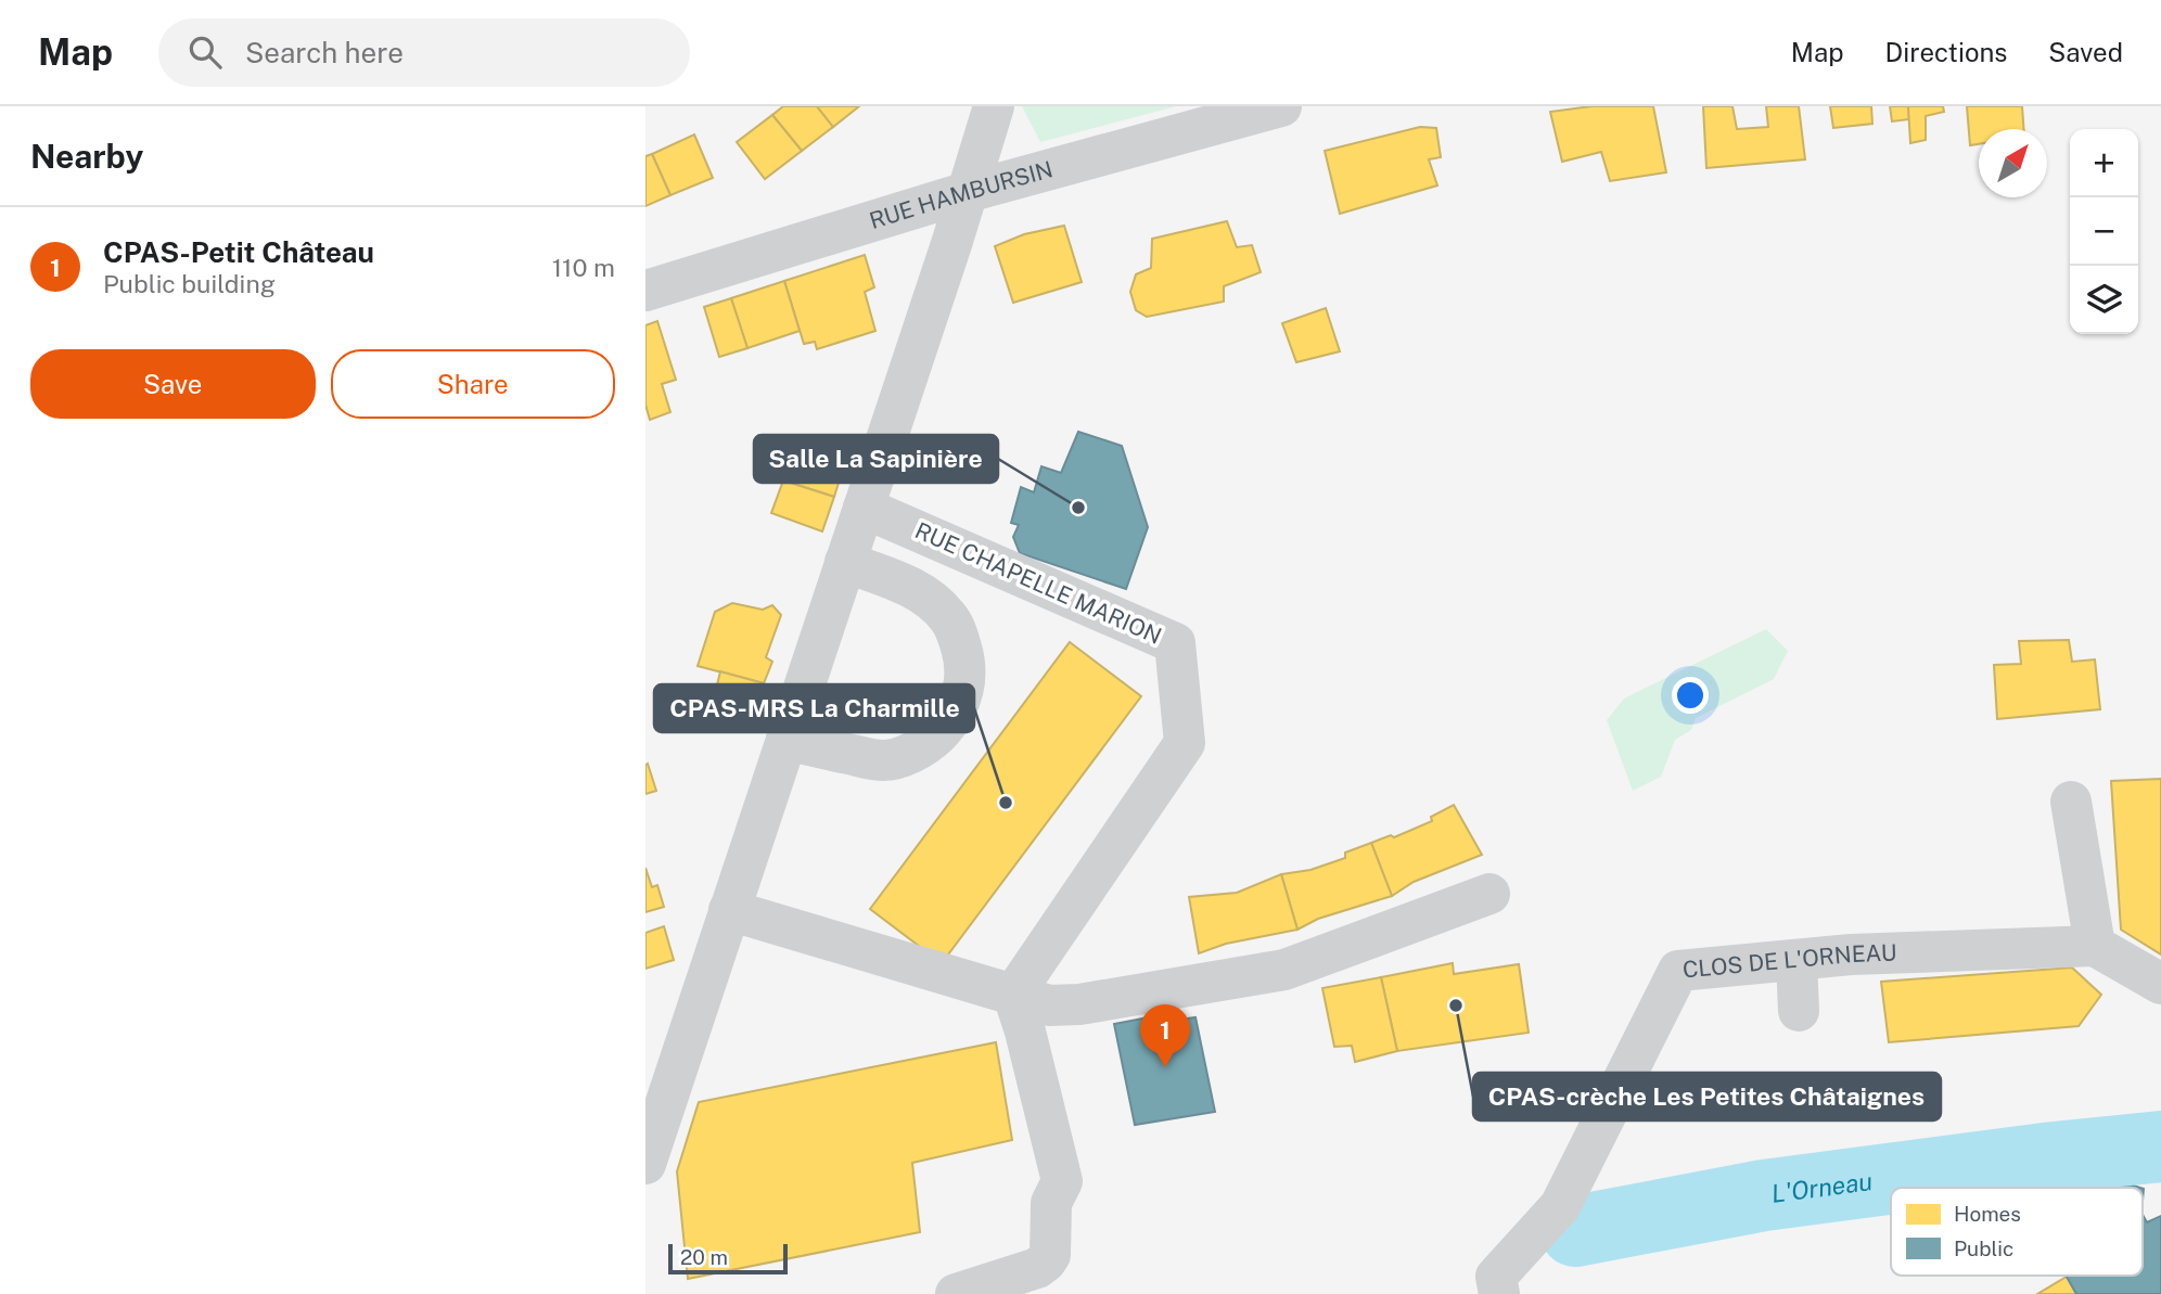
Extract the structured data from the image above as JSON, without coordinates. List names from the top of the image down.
{
  "streets": {
    "street": ["RUE HAMBURSIN", "RUE CHAPELLE MARION", "CLOS DE L'ORNEAU"]
  },
  "water": ["L'Orneau"],
  "places": ["Salle La Sapinière", "CPAS-MRS La Charmille", "CPAS-crèche Les Petites Châtaignes"],
  "legend": ["Homes", "Public"],
  "scale_bar": "20 m",
  "north": "top right",
  "page": {
    "header": "Map",
    "search": "Search here",
    "nav": ["Map", "Directions", "Saved"],
    "heading": "Nearby",
    "map_buttons": ["+", "−"],
    "list": [
      {
        "mark": "1",
        "name": "CPAS-Petit Château",
        "note": "Public building",
        "value": "110 m"
      }
    ],
    "buttons": ["Save", "Share"],
    "pins": "1",
    "scale": "20 m"
  }
}
